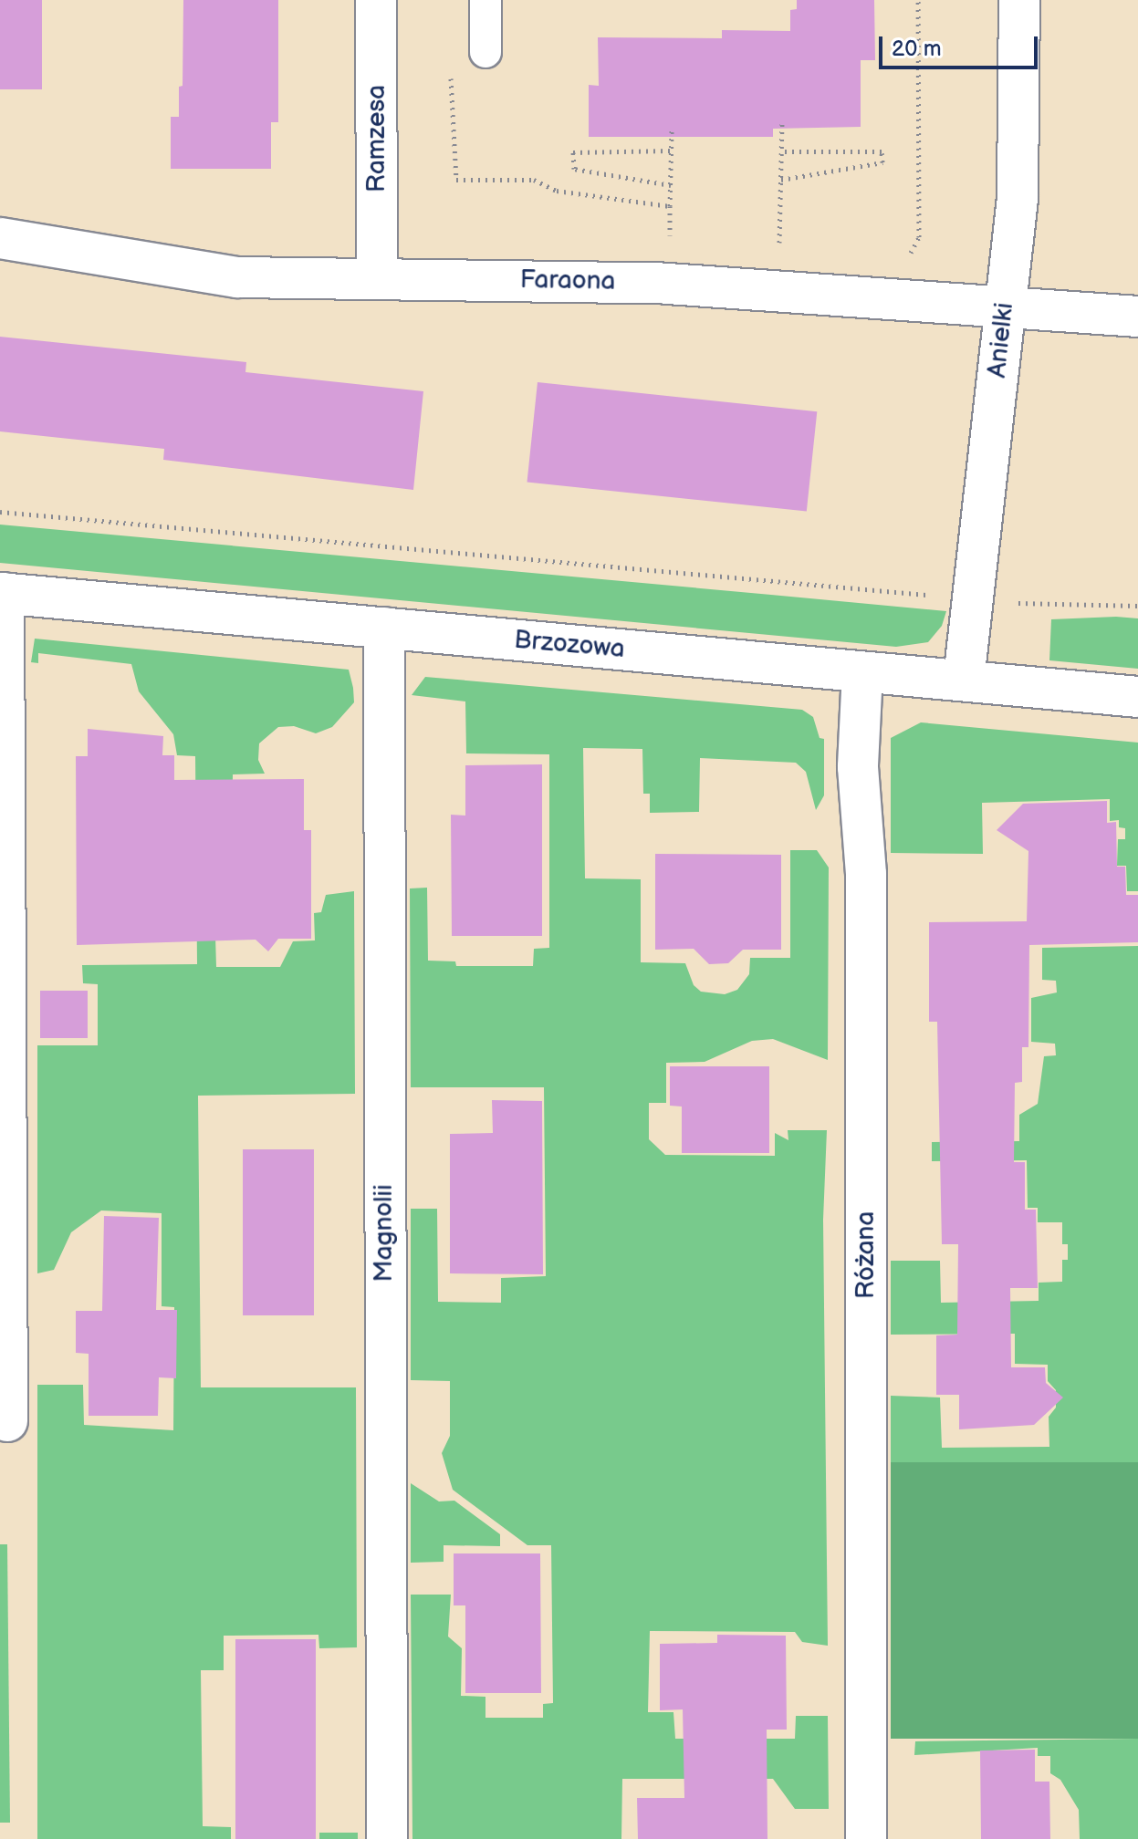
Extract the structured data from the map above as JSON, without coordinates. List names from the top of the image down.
{
  "streets": {
    "street": [
      "Ramzesa",
      "Faraona",
      "Anielki",
      "Brzozowa",
      "Magnolii",
      "Różana"
    ]
  },
  "crossings": [
    ["Ramzesa", "Faraona"],
    ["Faraona", "Anielki"],
    ["Anielki", "Brzozowa"],
    ["Brzozowa", "Magnolii"],
    ["Brzozowa", "Różana"]
  ],
  "scale_bar": "20 m"
}
